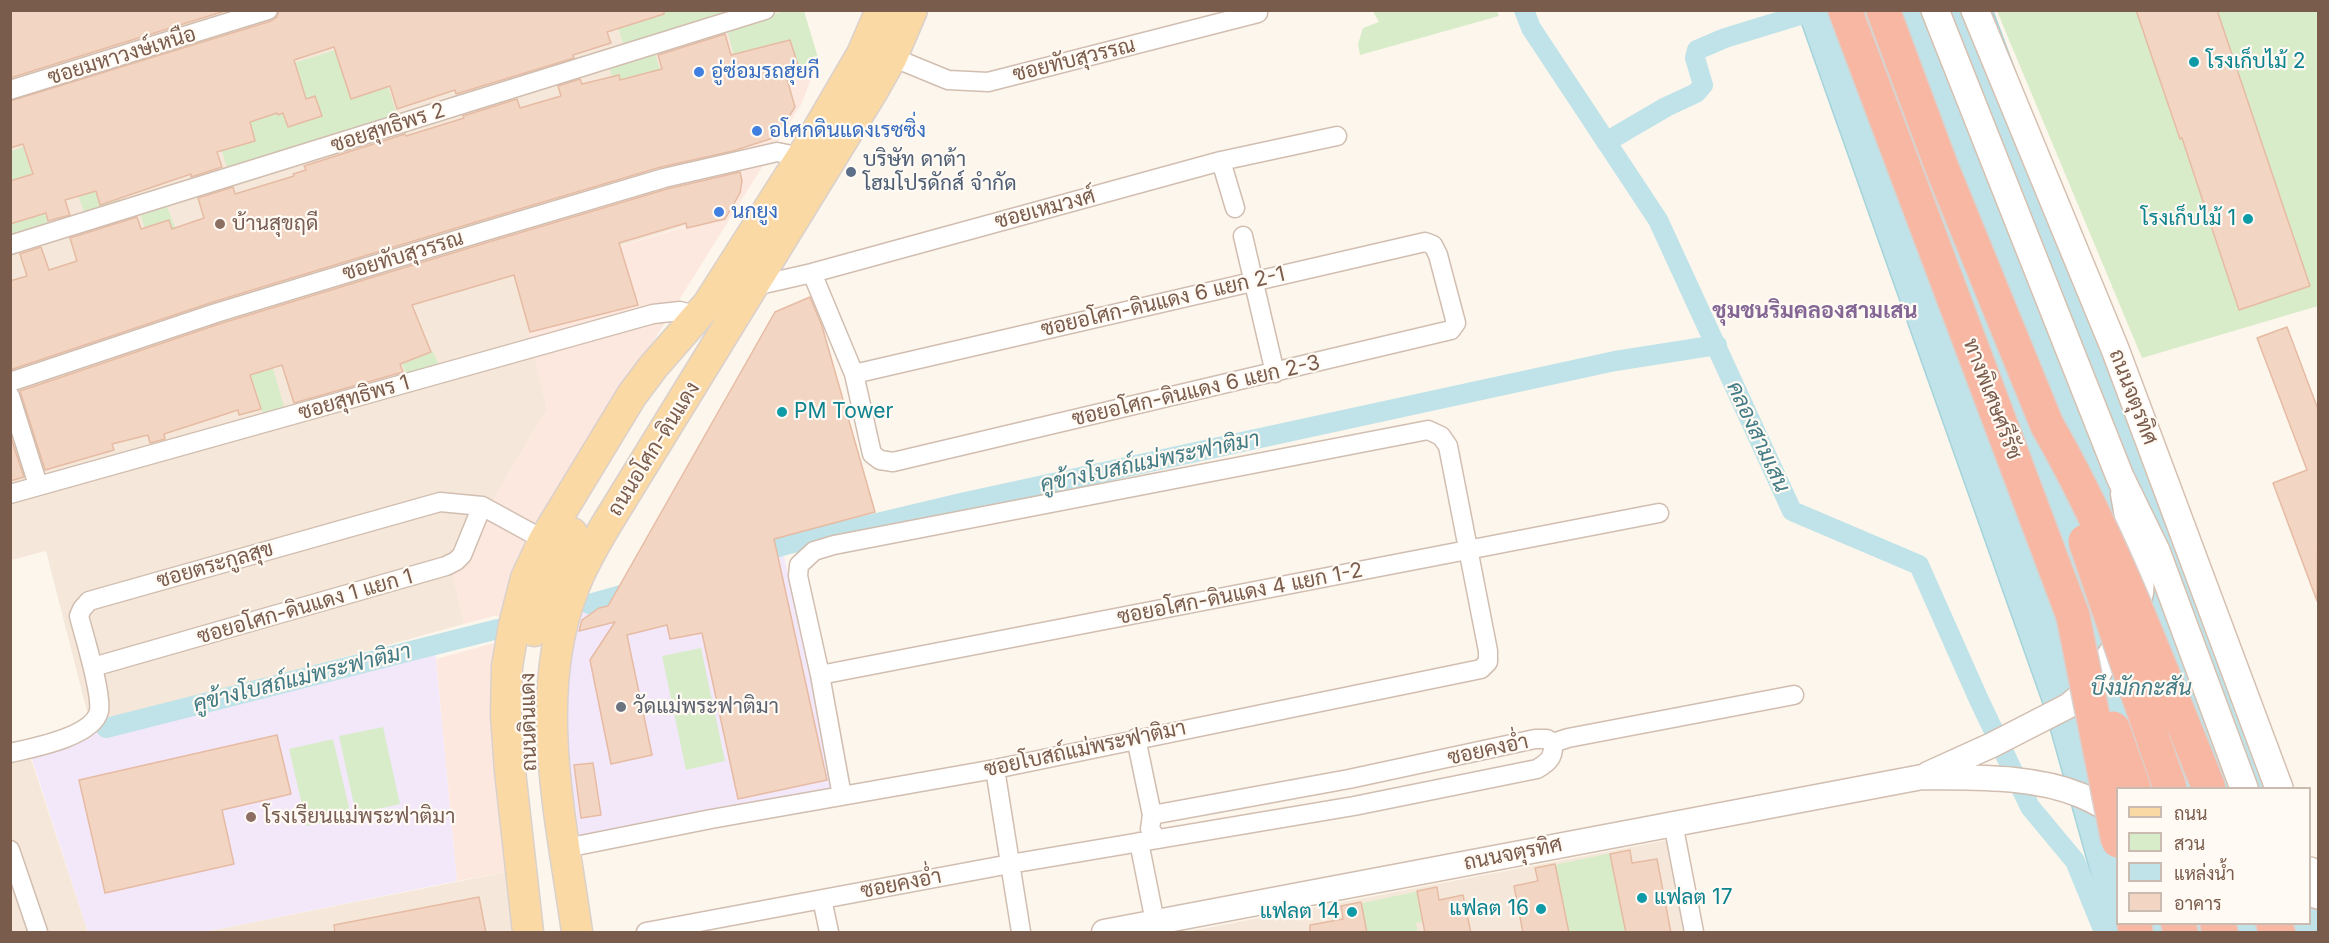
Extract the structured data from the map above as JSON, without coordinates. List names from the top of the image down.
{
  "streets": {
    "highway": ["ทางพิเศษศรีรัช"],
    "main road": ["ถนนจตุรทิศ", "ถนนอโศก-ดินแดง", "ถนนดินแดง"],
    "street": [
      "ซอยมหาวงษ์เหนือ",
      "ซอยทับสุวรรณ",
      "ซอยสุทธิพร 2",
      "ซอยเหมวงศ์",
      "ซอยอโศก-ดินแดง 6 แยก 2-1",
      "ซอยอโศก-ดินแดง 6 แยก 2-3",
      "ซอยสุทธิพร 1",
      "ซอยตระกูลสุข",
      "ซอยอโศก-ดินแดง 4 แยก 1-2",
      "ซอยอโศก-ดินแดง 1 แยก 1",
      "ซอยโบสถ์แม่พระฟาติมา",
      "ซอยคงอ่ำ"
    ]
  },
  "crossings": [
    ["ซอยทับสุวรรณ", "ถนนอโศก-ดินแดง"],
    ["ซอยเหมวงศ์", "ถนนอโศก-ดินแดง"],
    ["ซอยอโศก-ดินแดง 6 แยก 2-1", "ซอยอโศก-ดินแดง 6 แยก 2-3"],
    ["ซอยสุทธิพร 1", "ถนนอโศก-ดินแดง"],
    ["ซอยสุทธิพร 1", "ถนนดินแดง"],
    ["ถนนอโศก-ดินแดง", "ซอยตระกูลสุข"],
    ["ถนนอโศก-ดินแดง", "ถนนดินแดง"],
    ["ถนนอโศก-ดินแดง", "ซอยโบสถ์แม่พระฟาติมา"],
    ["ซอยตระกูลสุข", "ซอยอโศก-ดินแดง 1 แยก 1"],
    ["ซอยอโศก-ดินแดง 4 แยก 1-2", "ซอยโบสถ์แม่พระฟาติมา"]
  ],
  "districts": ["ชุมชนริมคลองสามเสน"],
  "water": ["คลองสามเสน", "คูข้างโบสถ์แม่พระฟาติมา", "บึงมักกะสัน"],
  "places": [
    "โรงเก็บไม้ 2",
    "อู่ซ่อมรถฮุ่ยกี",
    "อโศกดินแดงเรซซิ่ง",
    "บริษัท ดาต้า โฮมโปรดักส์ จำกัด",
    "นกยูง",
    "โรงเก็บไม้ 1",
    "บ้านสุขฤดี",
    "PM Tower",
    "วัดแม่พระฟาติมา",
    "โรงเรียนแม่พระฟาติมา",
    "แฟลต 17",
    "แฟลต 16",
    "แฟลต 14"
  ],
  "legend": [
    "ถนน",
    "สวน",
    "แหล่งน้ำ",
    "อาคาร"
  ]
}
